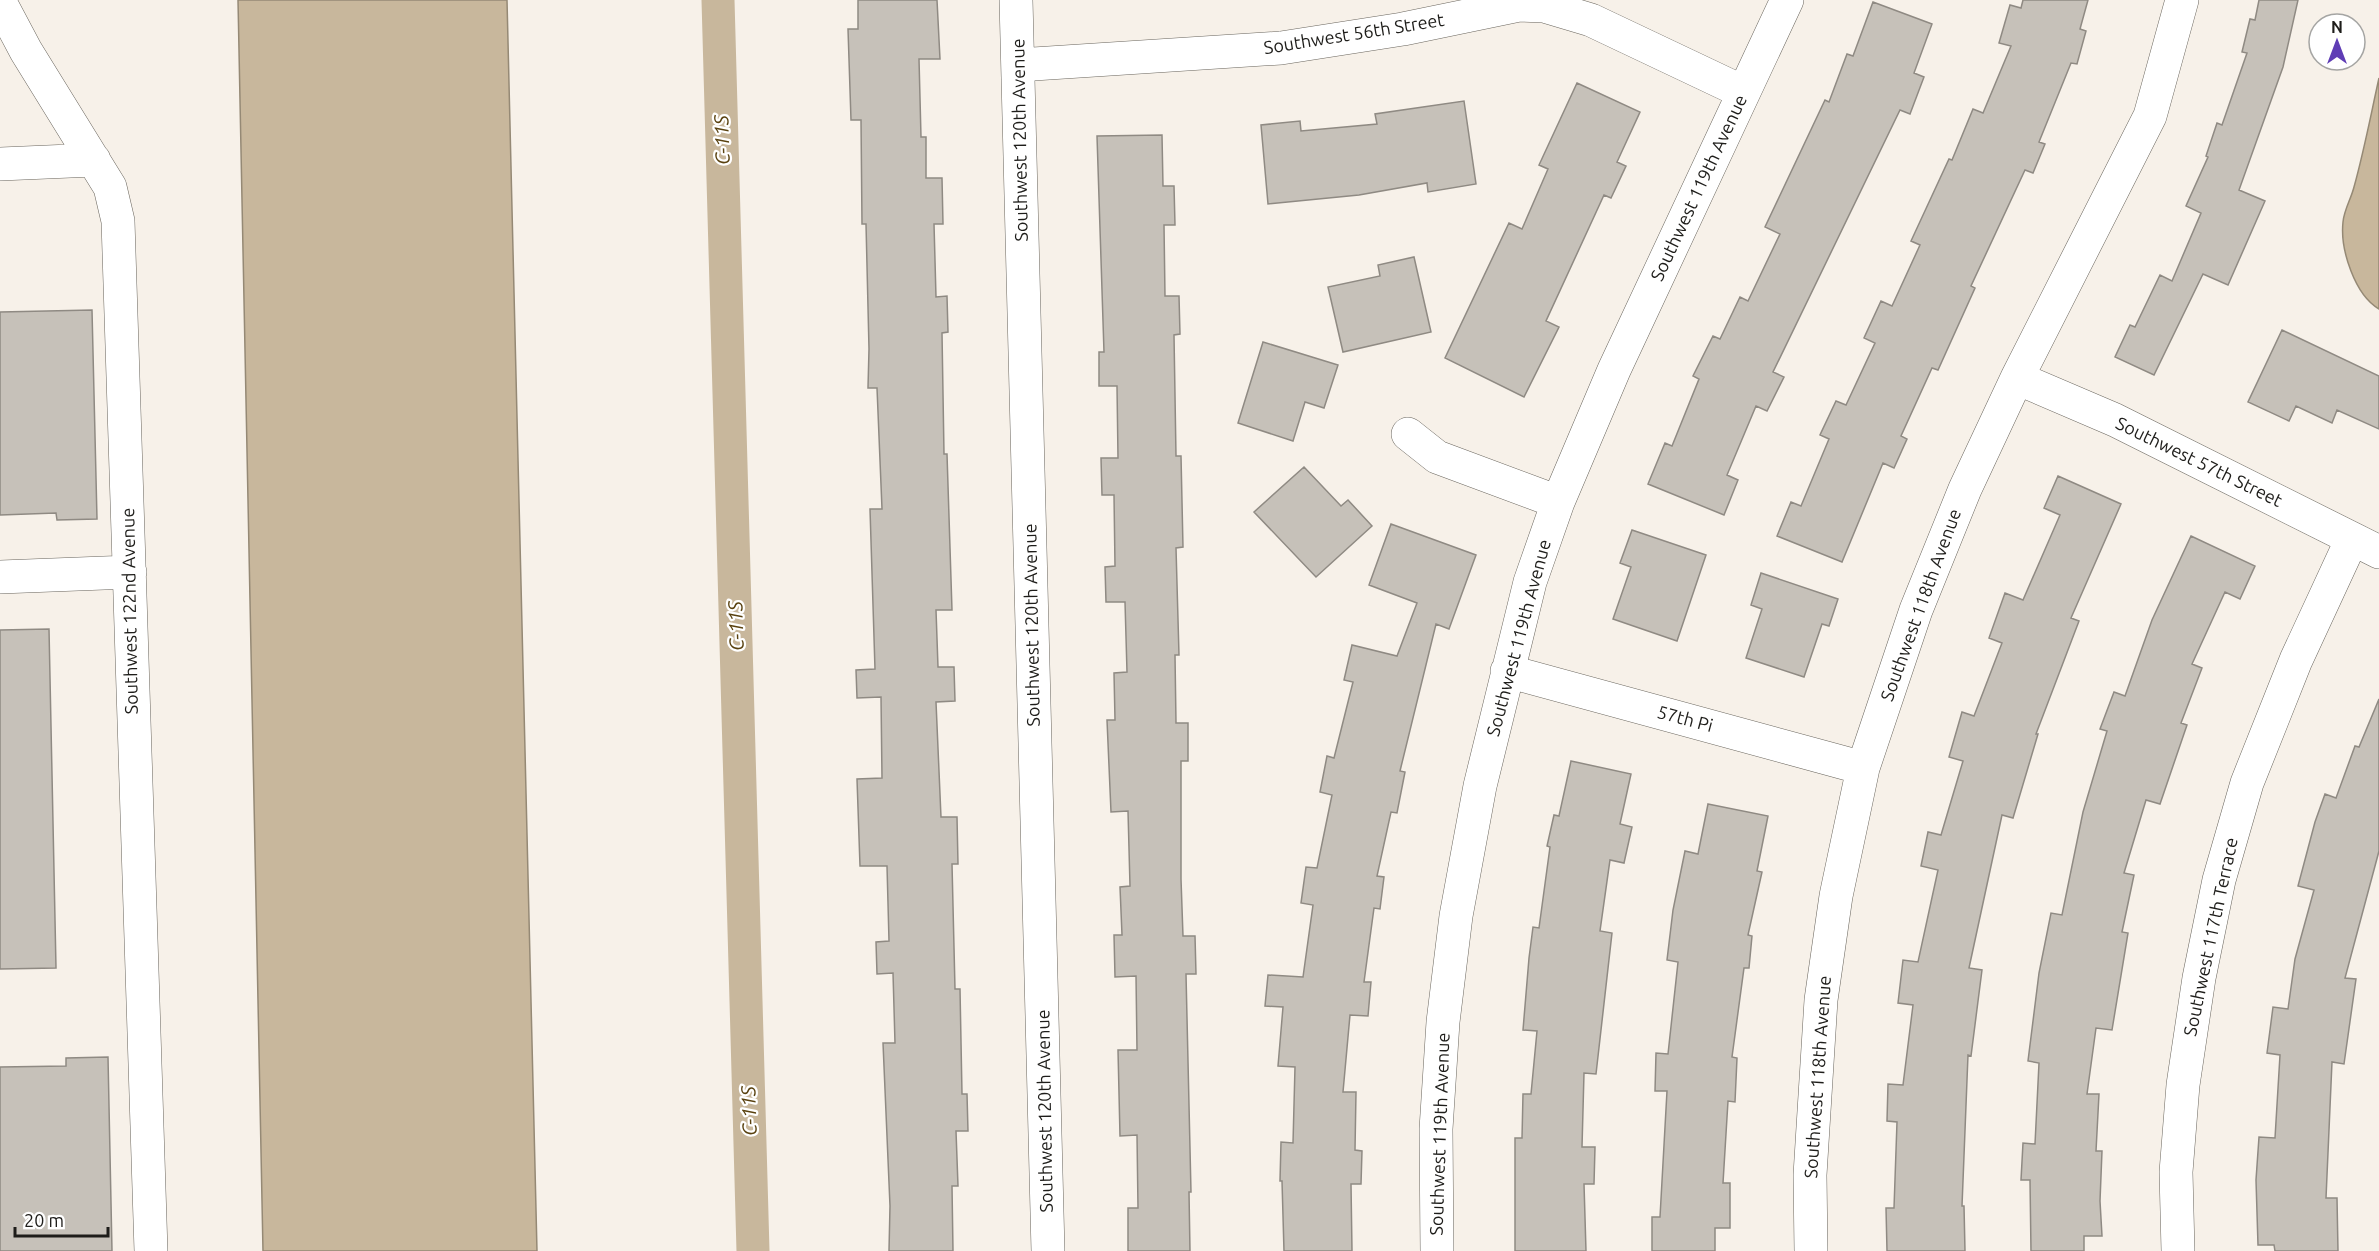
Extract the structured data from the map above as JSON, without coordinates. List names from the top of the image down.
{
  "streets": {
    "street": [
      "Southwest 56th Street",
      "Southwest 120th Avenue",
      "Southwest 119th Avenue",
      "Southwest 57th Street",
      "Southwest 118th Avenue",
      "Southwest 122nd Avenue",
      "57th Pi",
      "Southwest 117th Terrace"
    ]
  },
  "crossings": [
    ["Southwest 56th Street", "Southwest 120th Avenue"],
    ["Southwest 56th Street", "Southwest 119th Avenue"],
    ["Southwest 119th Avenue", "57th Pi"],
    ["Southwest 57th Street", "Southwest 118th Avenue"],
    ["Southwest 57th Street", "Southwest 117th Terrace"],
    ["Southwest 118th Avenue", "57th Pi"]
  ],
  "water": ["C-11S"],
  "scale_bar": "20 m",
  "north": "top"
}
